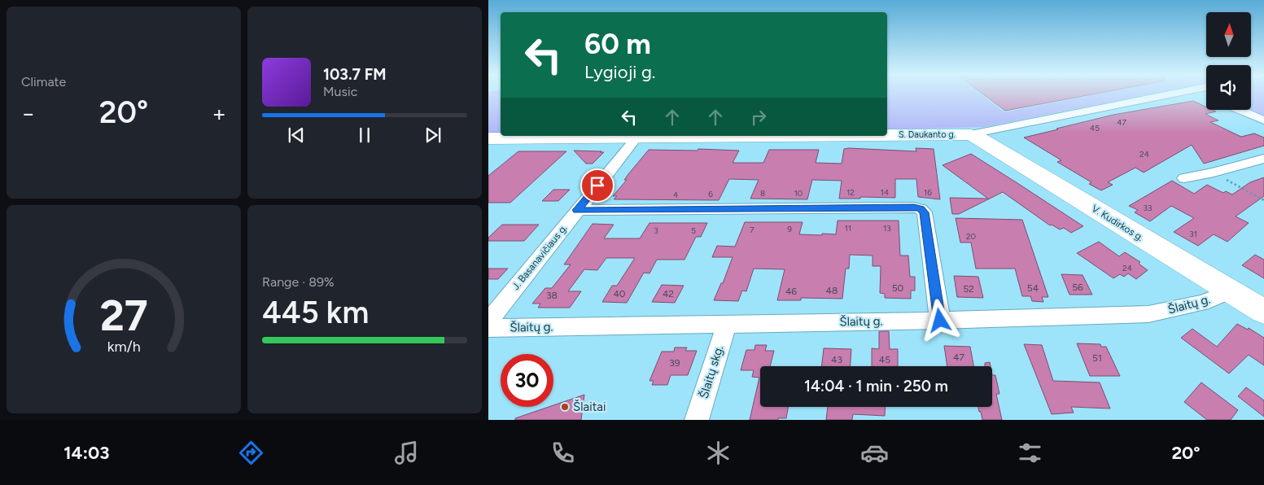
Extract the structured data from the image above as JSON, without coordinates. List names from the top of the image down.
{
  "streets": {
    "street": [
      "S. Daukanto g.",
      "V. Kudirkos g.",
      "J. Basanavičiaus g.",
      "Šlaitų g.",
      "Šlaitų skg."
    ]
  },
  "crossings": [
    ["S. Daukanto g.", "V. Kudirkos g."],
    ["S. Daukanto g.", "J. Basanavičiaus g."],
    ["V. Kudirkos g.", "Šlaitų g."],
    ["Šlaitų g.", "Šlaitų skg."]
  ],
  "places": ["Šlaitai"],
  "house_numbers": [
    "47",
    "45",
    "24",
    "12",
    "14",
    "16",
    "8",
    "10",
    "6",
    "4",
    "33",
    "11",
    "13",
    "9",
    "7",
    "3",
    "5",
    "31",
    "20",
    "24",
    "56",
    "50",
    "54",
    "52",
    "48",
    "46",
    "40",
    "42",
    "38",
    "47",
    "51",
    "43",
    "45",
    "39"
  ],
  "north": "top",
  "page": {
    "tile": [
      "Climate",
      ["Range · 89%", "445 km"]
    ],
    "turn": ["60 m", "Lygioji g."],
    "song": ["103.7 FM", "Music"],
    "heat": ["−", "20°", "+"],
    "limit": "30",
    "trip": "14:04 · 1 min · 250 m",
    "tabs": ["14:03", "20°"],
    "gauge": ["27", "km/h"]
  }
}
